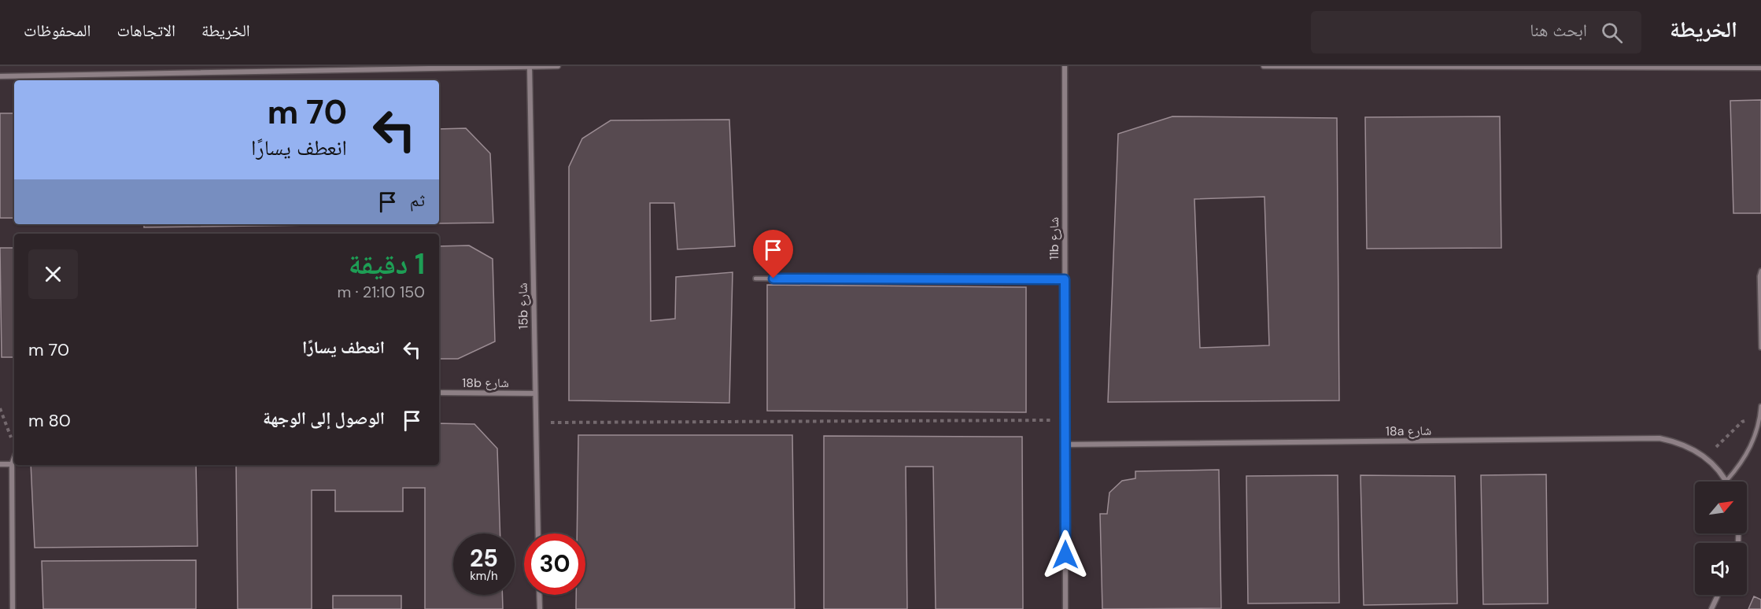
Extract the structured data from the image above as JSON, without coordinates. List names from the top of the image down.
{
  "streets": {
    "street": [
      "11b شارع",
      "15b شارع",
      "18b شارع",
      "18a شارع"
    ]
  },
  "crossings": [
    ["11b شارع", "18a شارع"],
    ["15b شارع", "18b شارع"]
  ],
  "north": "top right",
  "page": {
    "header": "الخريطة",
    "search": "ابحث هنا",
    "nav": ["الخريطة", "الاتجاهات", "المحفوظات"],
    "turn": ["70 m", "انعطف يسارًا"],
    "then": "ثم",
    "heading": ["1 دقيقة", "150 m · 21:10"],
    "list": [
      {
        "name": "انعطف يسارًا",
        "value": "70 m"
      },
      {
        "name": "الوصول إلى الوجهة",
        "value": "80 m"
      }
    ],
    "speed": "25 km/h",
    "limit": "30"
  }
}
